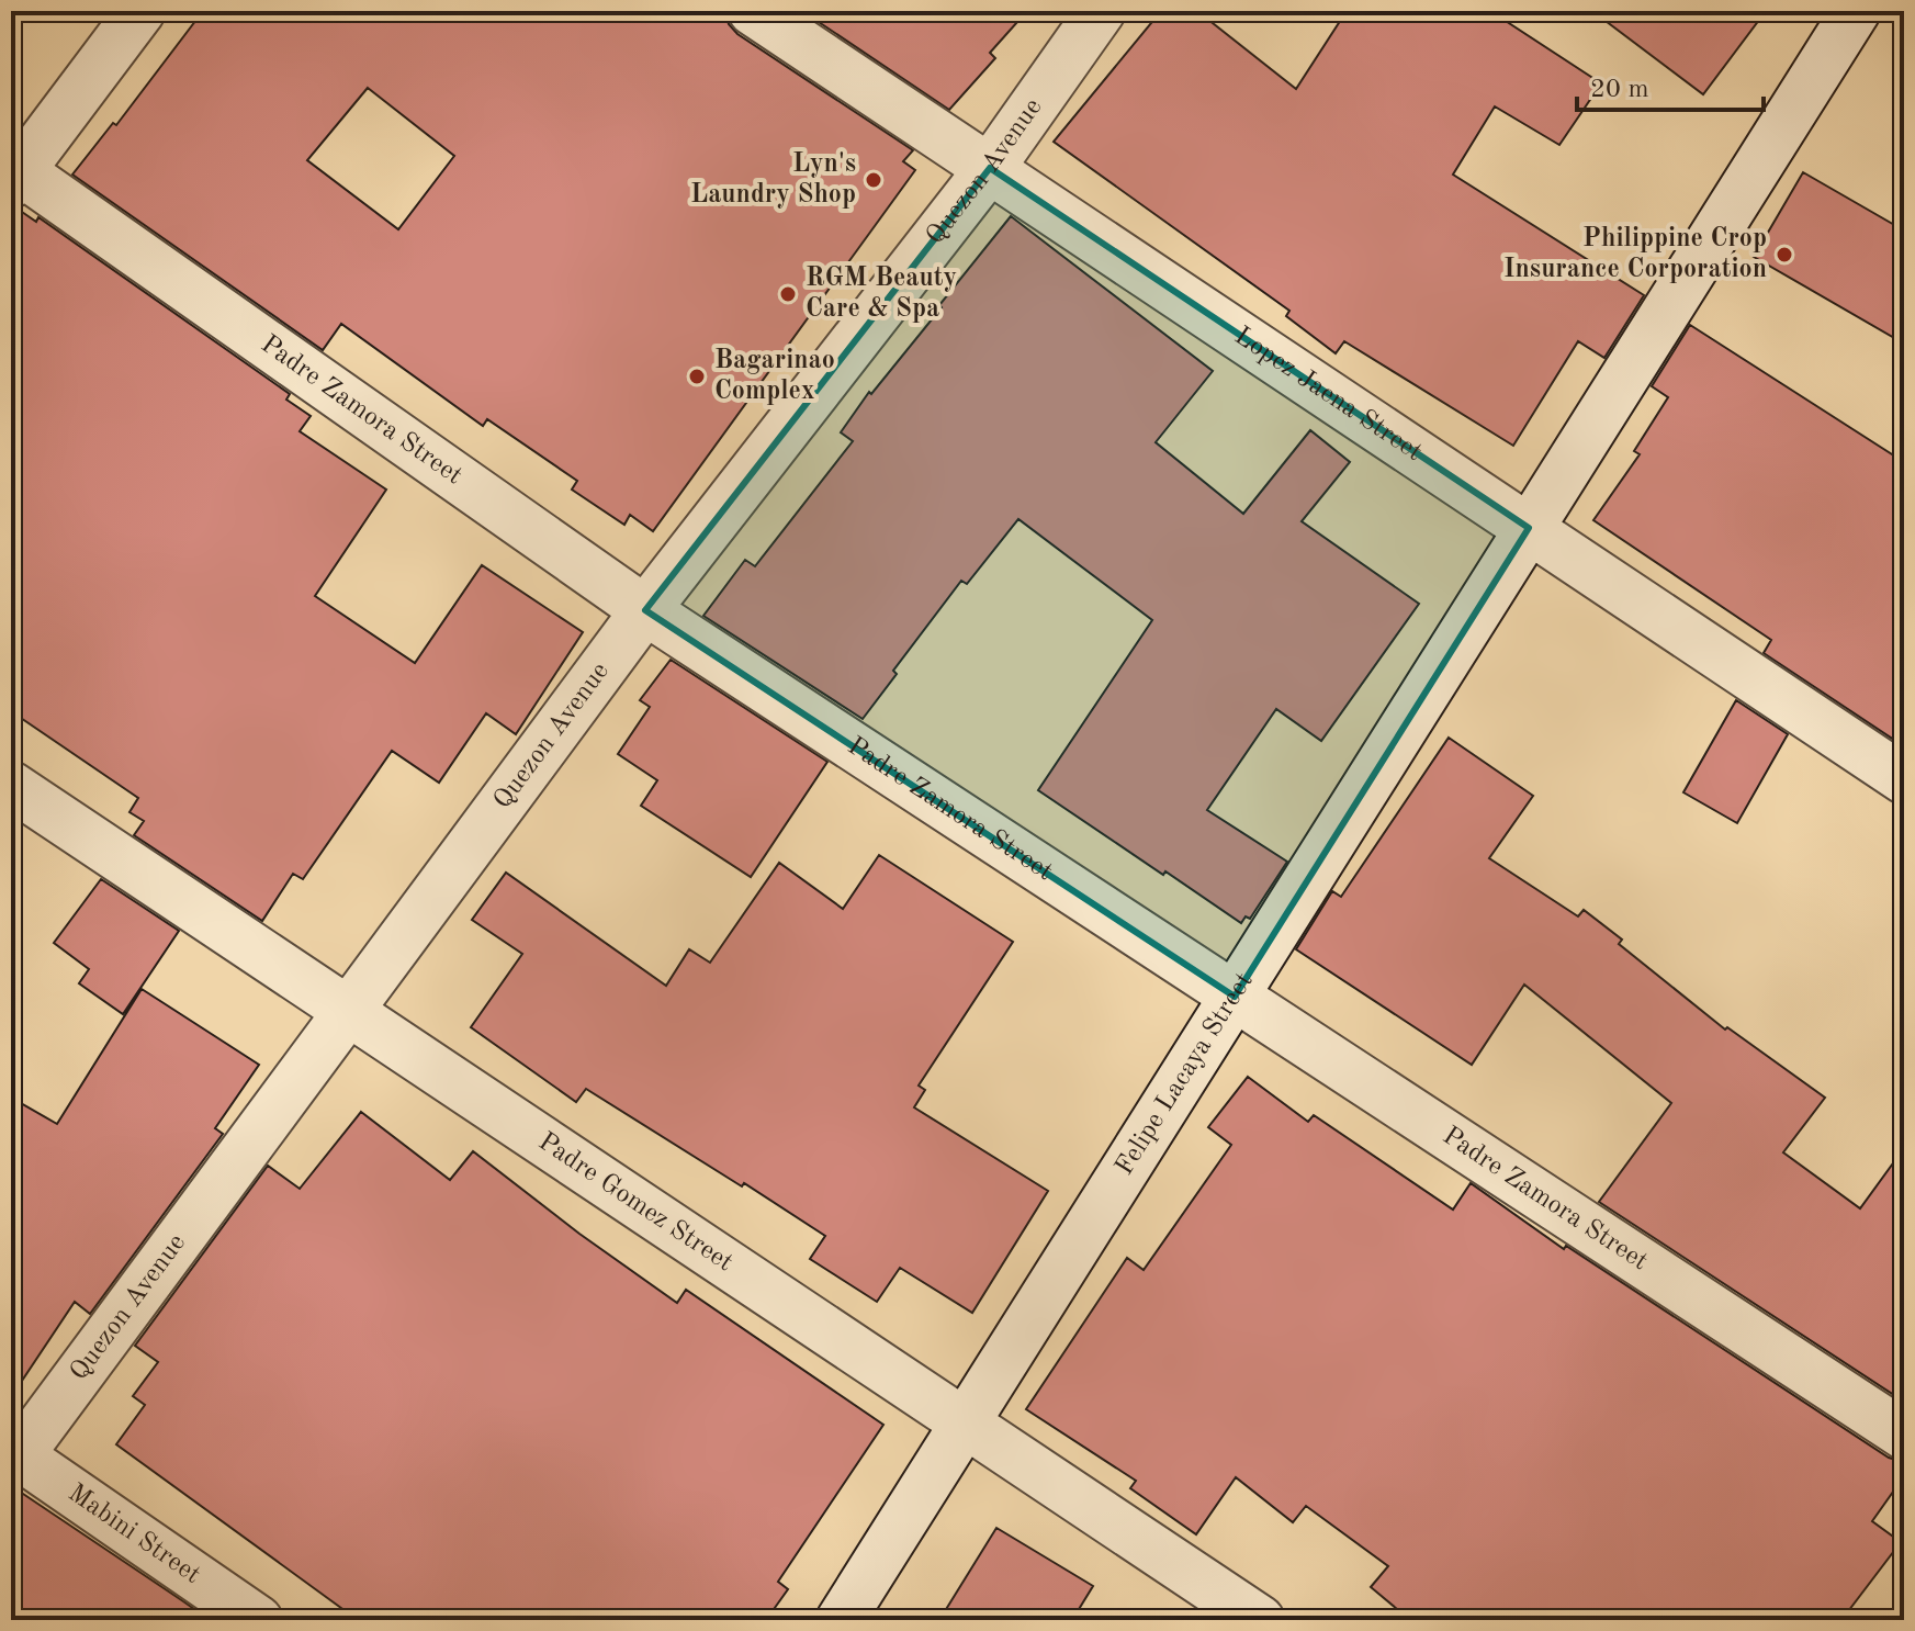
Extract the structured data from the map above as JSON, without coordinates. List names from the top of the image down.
{
  "streets": {
    "street": [
      "Quezon Avenue",
      "Lopez Jaena Street",
      "Padre Zamora Street",
      "Felipe Lacaya Street",
      "Padre Gomez Street",
      "Mabini Street"
    ]
  },
  "crossings": [
    ["Quezon Avenue", "Lopez Jaena Street"],
    ["Quezon Avenue", "Padre Zamora Street"],
    ["Quezon Avenue", "Padre Gomez Street"],
    ["Quezon Avenue", "Mabini Street"],
    ["Lopez Jaena Street", "Felipe Lacaya Street"],
    ["Padre Zamora Street", "Felipe Lacaya Street"],
    ["Felipe Lacaya Street", "Padre Gomez Street"]
  ],
  "places": [
    "Lyn's Laundry Shop",
    "Philippine Crop Insurance Corporation",
    "RGM Beauty Care & Spa",
    "Bagarinao Complex"
  ],
  "scale_bar": "20 m"
}
